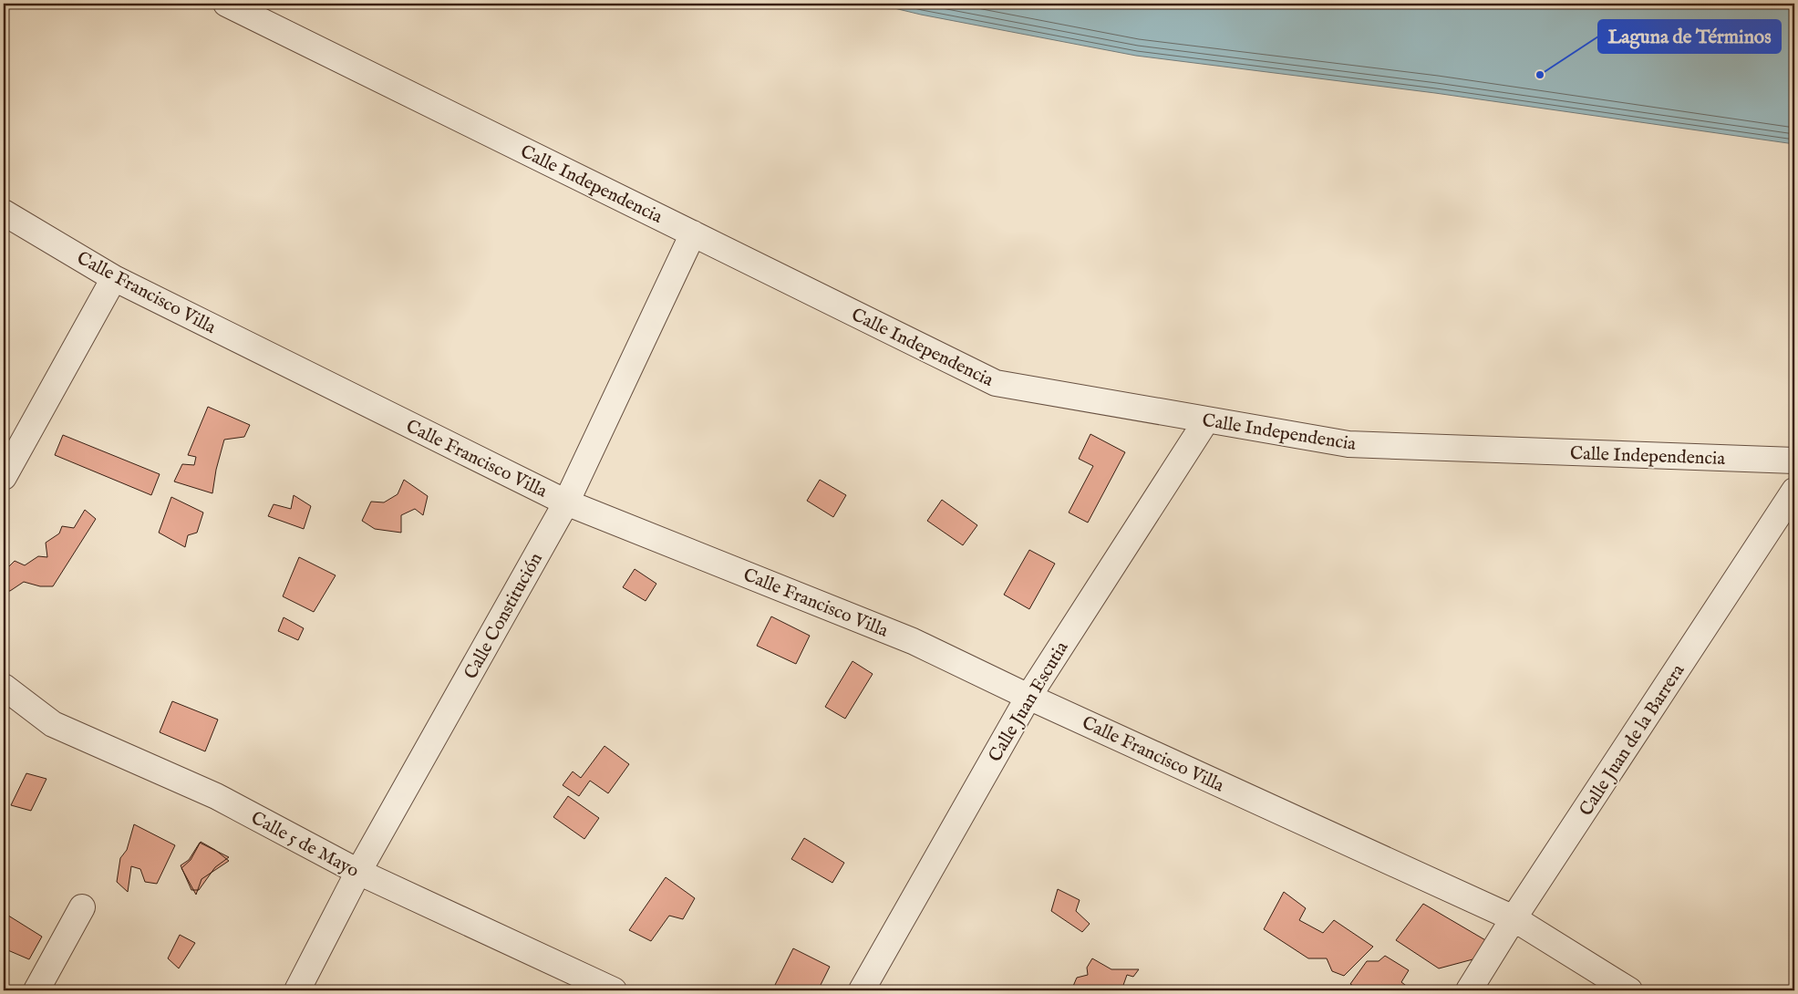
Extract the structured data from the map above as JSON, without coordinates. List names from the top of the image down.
{
  "streets": {
    "street": [
      "Calle Independencia",
      "Calle Francisco Villa",
      "Calle Constitución",
      "Calle Juan Escutia",
      "Calle Juan de la Barrera",
      "Calle 5 de Mayo"
    ]
  },
  "crossings": [
    ["Calle Independencia", "Calle Constitución"],
    ["Calle Independencia", "Calle Juan Escutia"],
    ["Calle Francisco Villa", "Calle Constitución"],
    ["Calle Francisco Villa", "Calle Juan Escutia"],
    ["Calle Francisco Villa", "Calle Juan de la Barrera"],
    ["Calle Constitución", "Calle 5 de Mayo"]
  ],
  "places": ["Laguna de Términos"]
}
